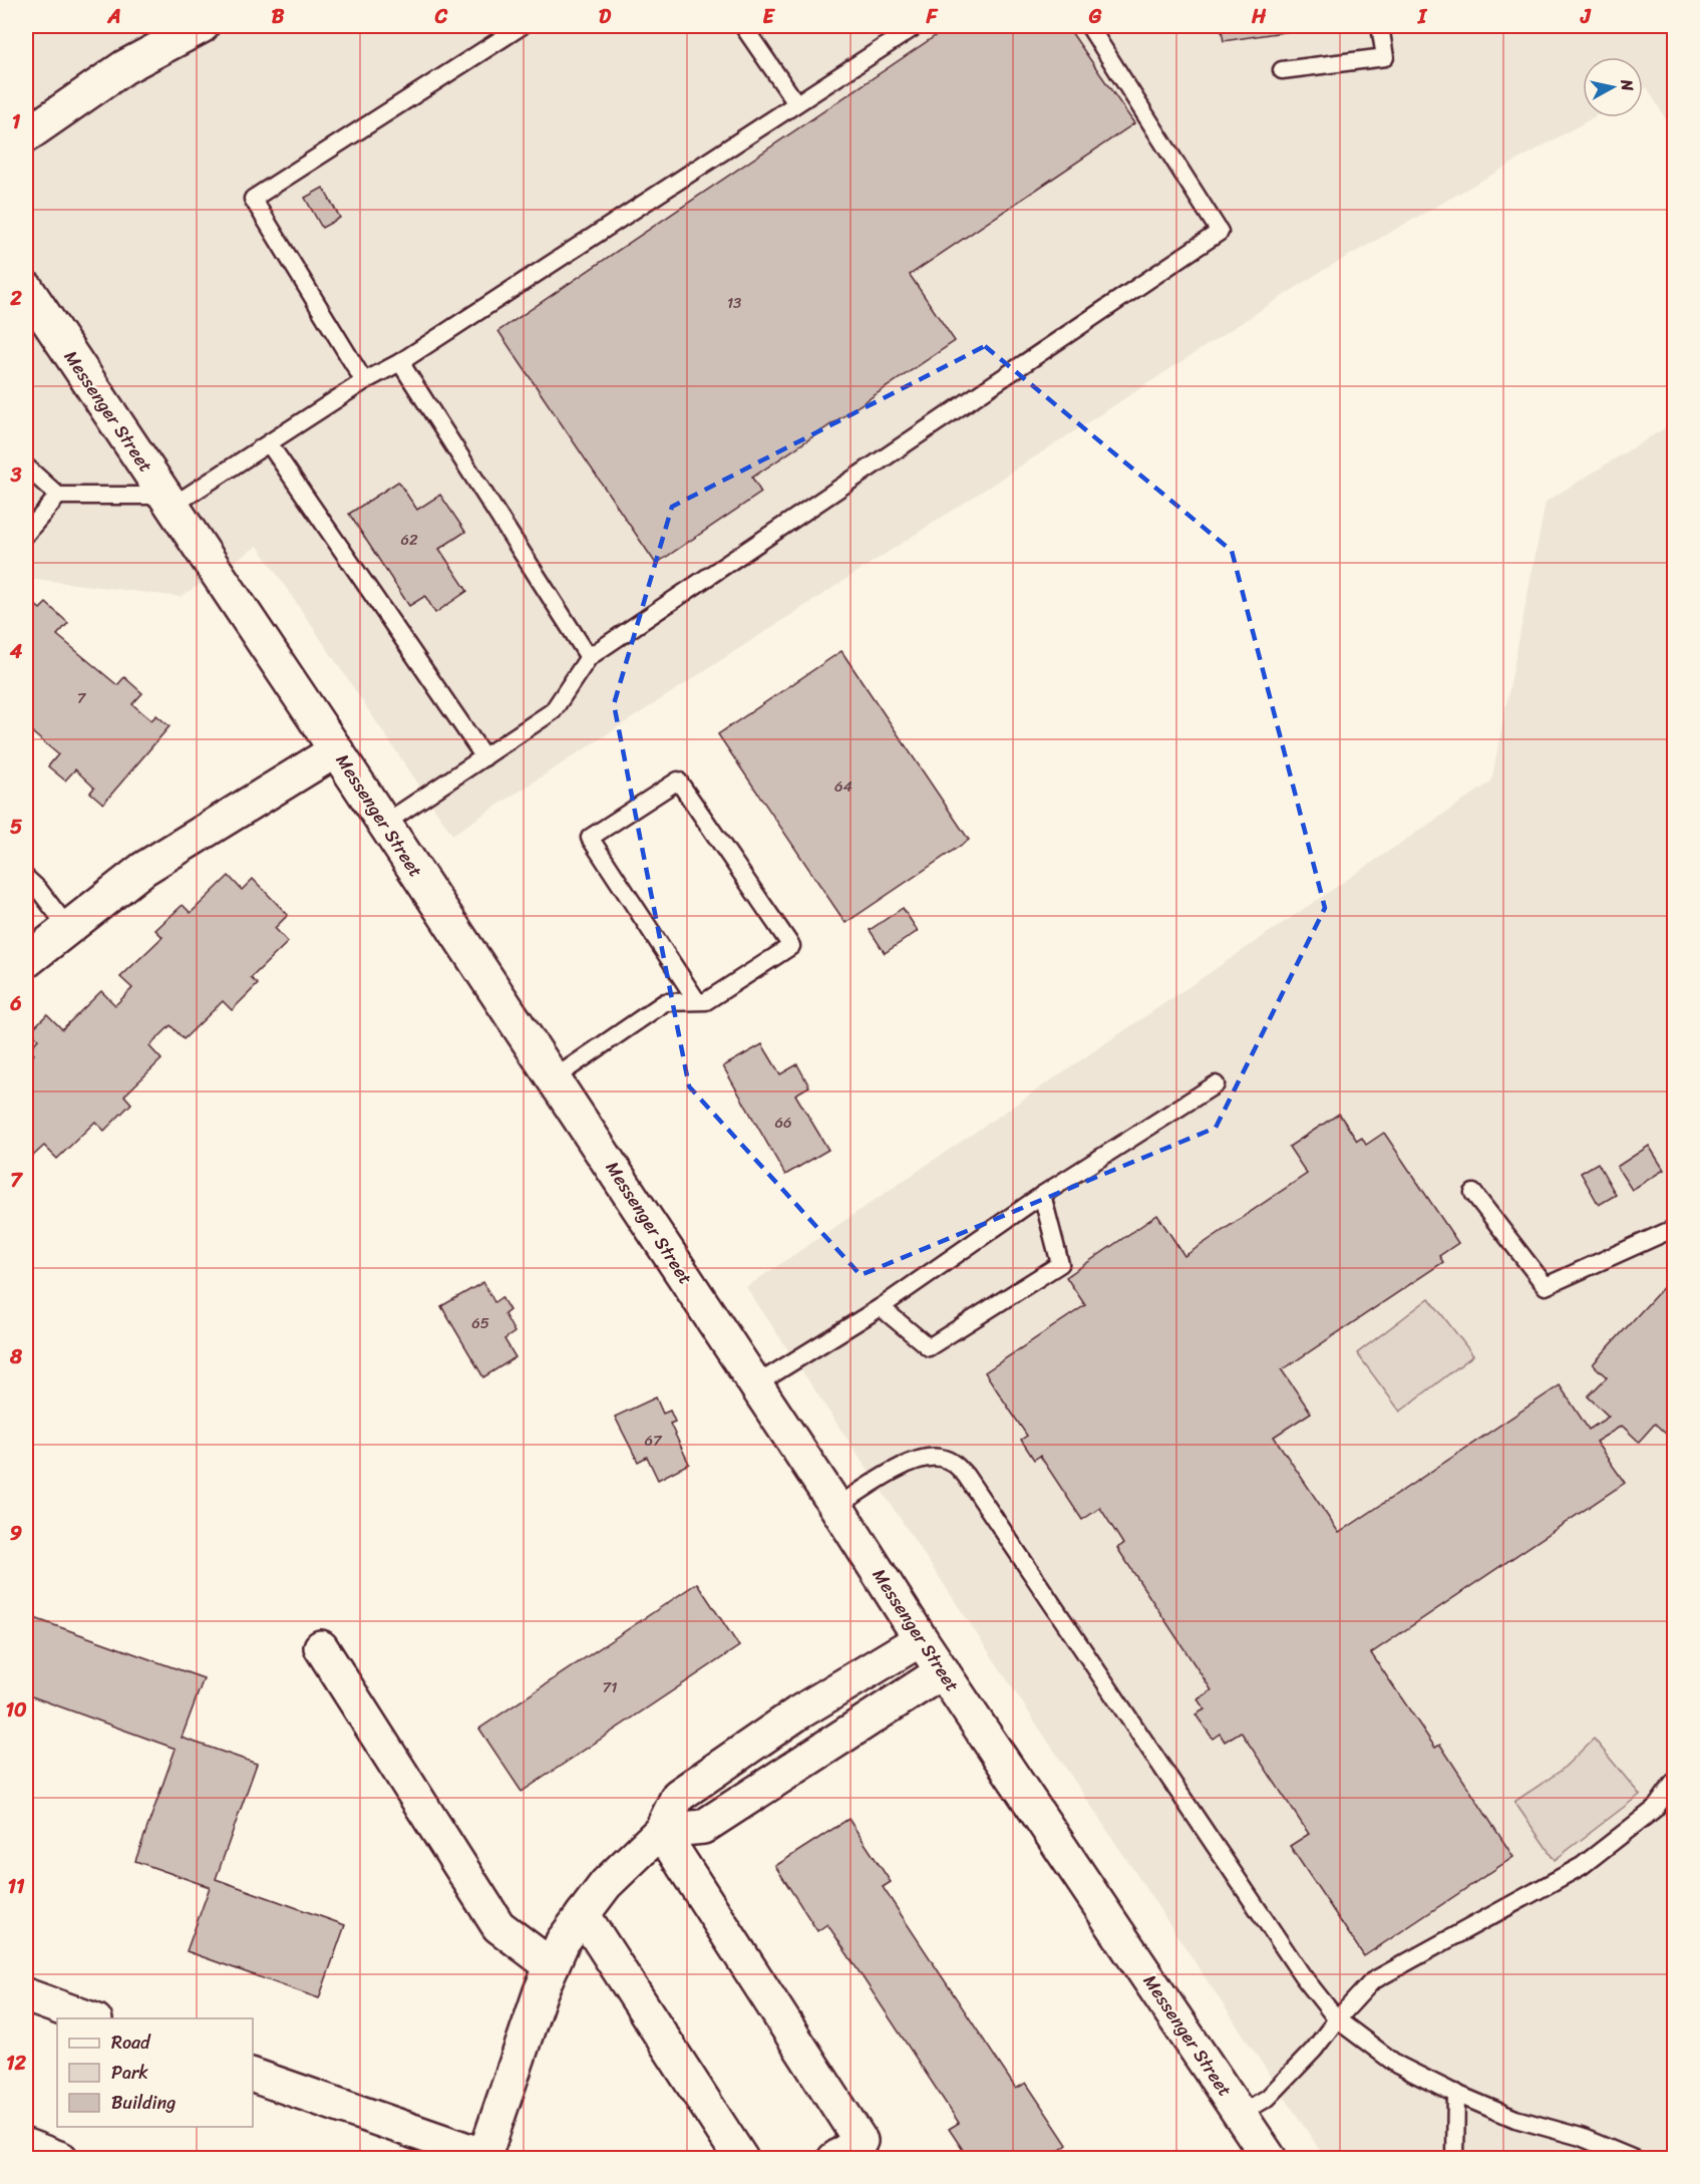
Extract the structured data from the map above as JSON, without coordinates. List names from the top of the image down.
{
  "streets": {
    "street": ["Messenger Street"]
  },
  "house_numbers": [
    "13",
    "62",
    "7",
    "64",
    "66",
    "65",
    "67",
    "71"
  ],
  "legend": ["Road", "Park", "Building"],
  "north": "right",
  "grid": {
    "columns": [
      "A",
      "B",
      "C",
      "D",
      "E",
      "F",
      "G",
      "H",
      "I",
      "J"
    ],
    "rows": [
      "1",
      "2",
      "3",
      "4",
      "5",
      "6",
      "7",
      "8",
      "9",
      "10",
      "11",
      "12"
    ]
  }
}
